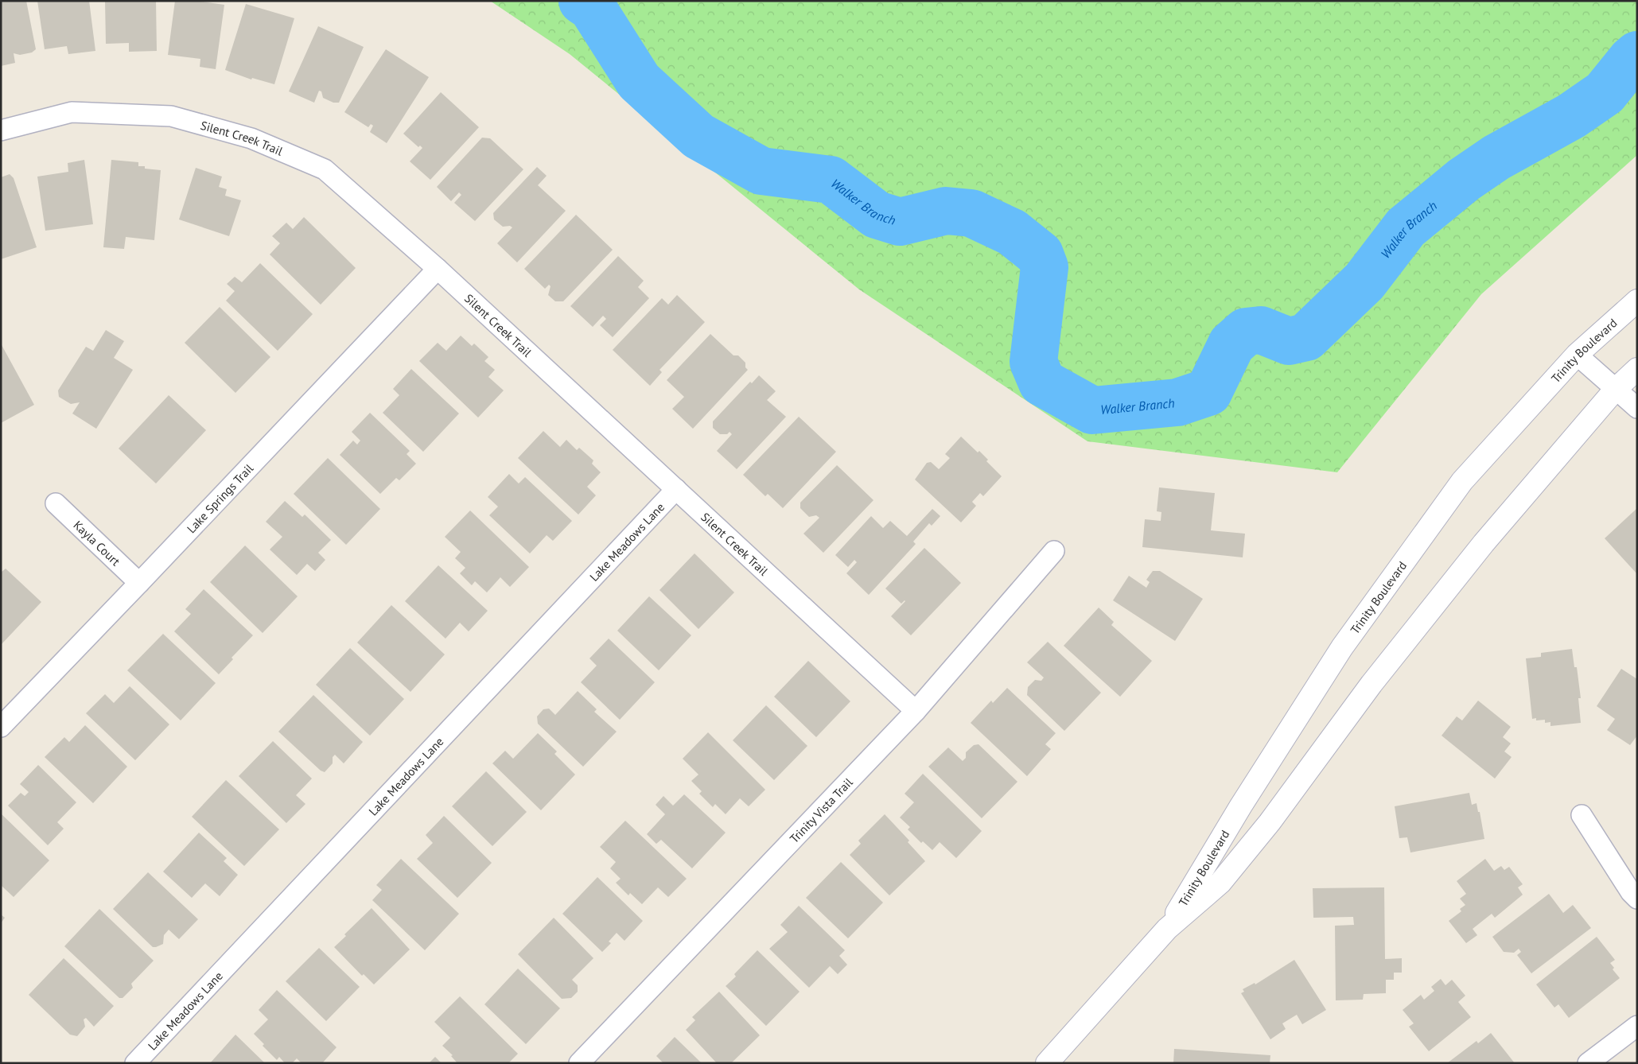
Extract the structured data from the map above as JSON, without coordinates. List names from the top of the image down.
{
  "streets": {
    "main road": ["Trinity Boulevard"],
    "street": [
      "Silent Creek Trail",
      "Lake Springs Trail",
      "Lake Meadows Lane",
      "Kayla Court",
      "Trinity Vista Trail"
    ]
  },
  "crossings": [
    ["Silent Creek Trail", "Lake Springs Trail"],
    ["Silent Creek Trail", "Lake Meadows Lane"],
    ["Silent Creek Trail", "Trinity Vista Trail"],
    ["Lake Springs Trail", "Kayla Court"]
  ],
  "water": ["Walker Branch"]
}
